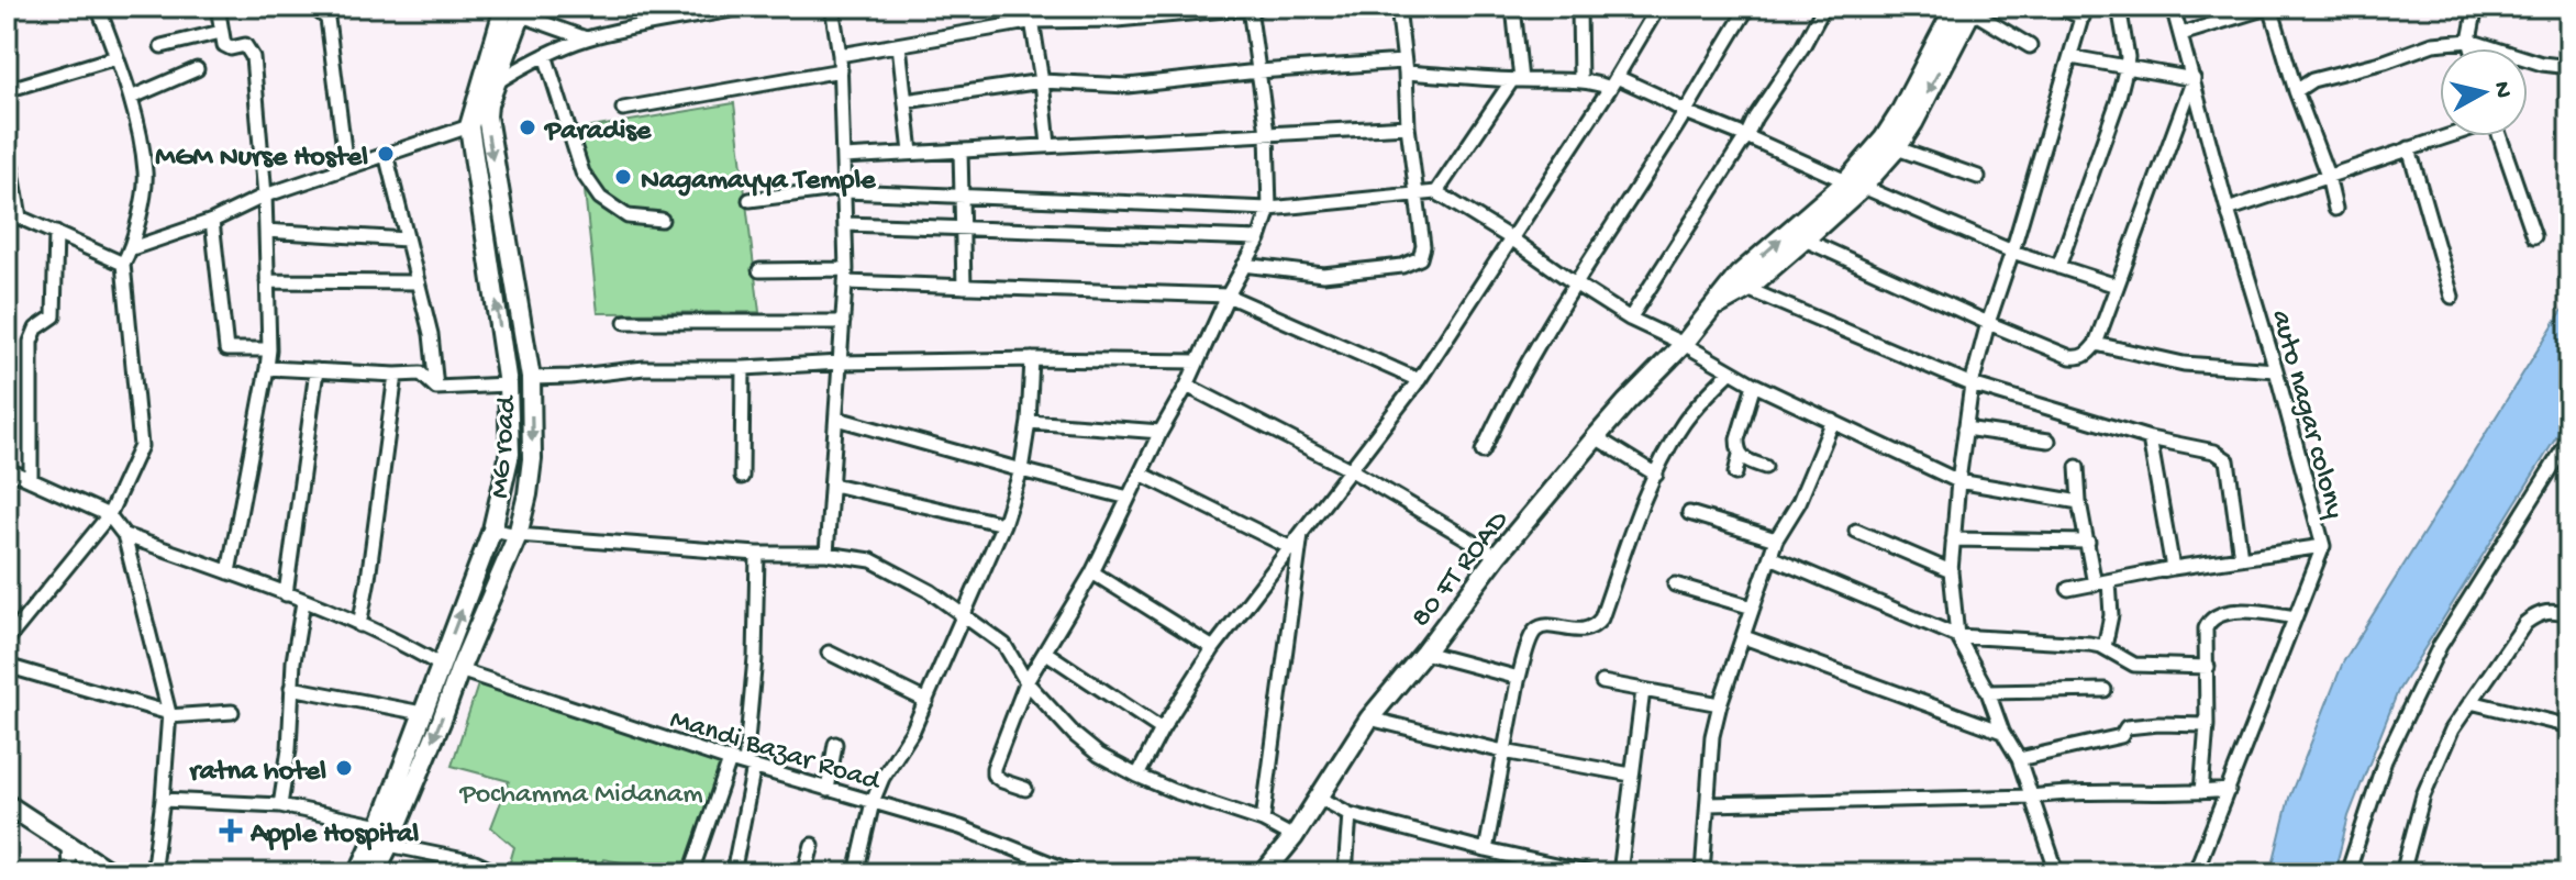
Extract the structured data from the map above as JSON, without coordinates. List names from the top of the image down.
{
  "streets": {
    "main road": ["MG road", "80 FT ROAD"],
    "street": ["auto nagar colony", "Mandi Bazar Road"]
  },
  "crossings": [
    ["MG road", "Mandi Bazar Road"]
  ],
  "parks": ["Pochamma Midanam"],
  "places": {
    "other": [
      "Paradise",
      "MGM Nurse Hostel",
      "Nagamayya Temple",
      "ratna hotel"
    ],
    "health": ["Apple Hospital"]
  },
  "north": "right"
}
